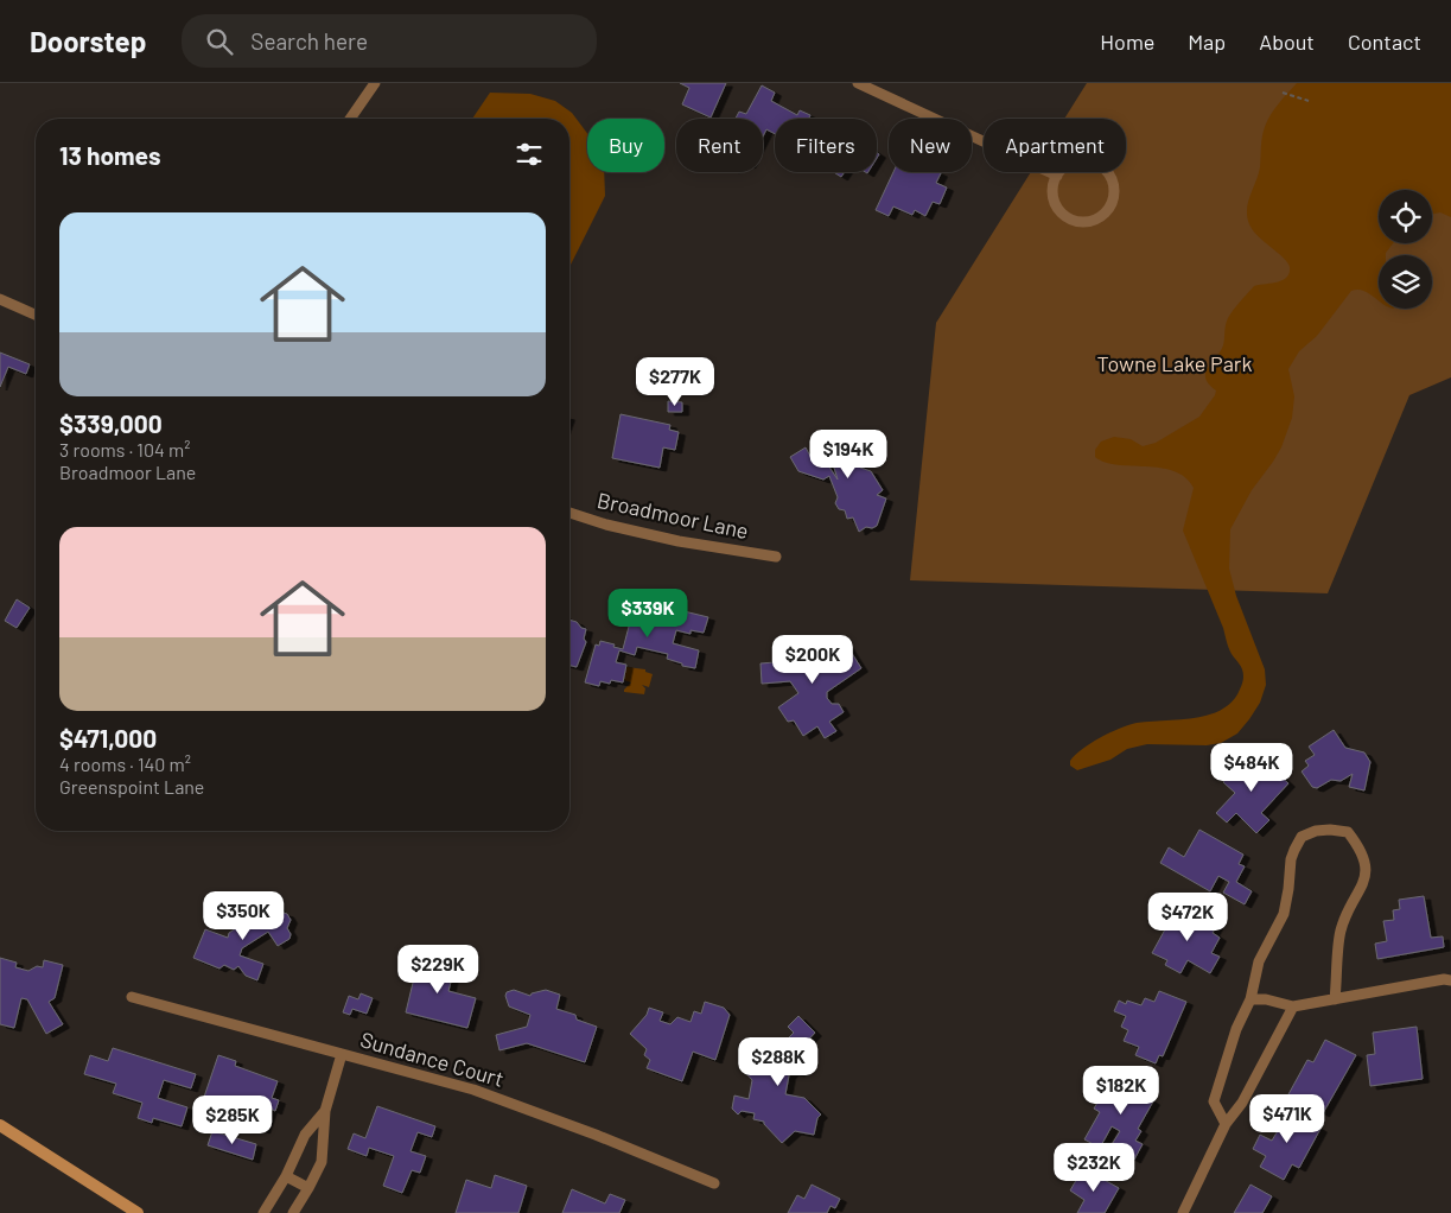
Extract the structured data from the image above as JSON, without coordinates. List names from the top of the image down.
{
  "streets": {
    "street": ["Broadmoor Lane", "Sundance Court"]
  },
  "parks": ["Towne Lake Park"],
  "page": {
    "header": "Doorstep",
    "search": "Search here",
    "nav": [
      "Home",
      "Map",
      "About",
      "Contact"
    ],
    "chip": [
      "Buy",
      "Rent",
      "Filters",
      "New",
      "Apartment"
    ],
    "heading": "13 homes",
    "list": [
      {
        "name": "$339,000",
        "note": "3 rooms · 104 m² · Broadmoor Lane"
      },
      {
        "name": "$471,000",
        "note": "4 rooms · 140 m² · Greenspoint Lane"
      }
    ],
    "price": [
      "$277K",
      "$194K",
      "$339K",
      "$200K",
      "$484K",
      "$350K",
      "$472K",
      "$229K",
      "$288K",
      "$182K",
      "$471K",
      "$285K",
      "$232K"
    ]
  }
}
